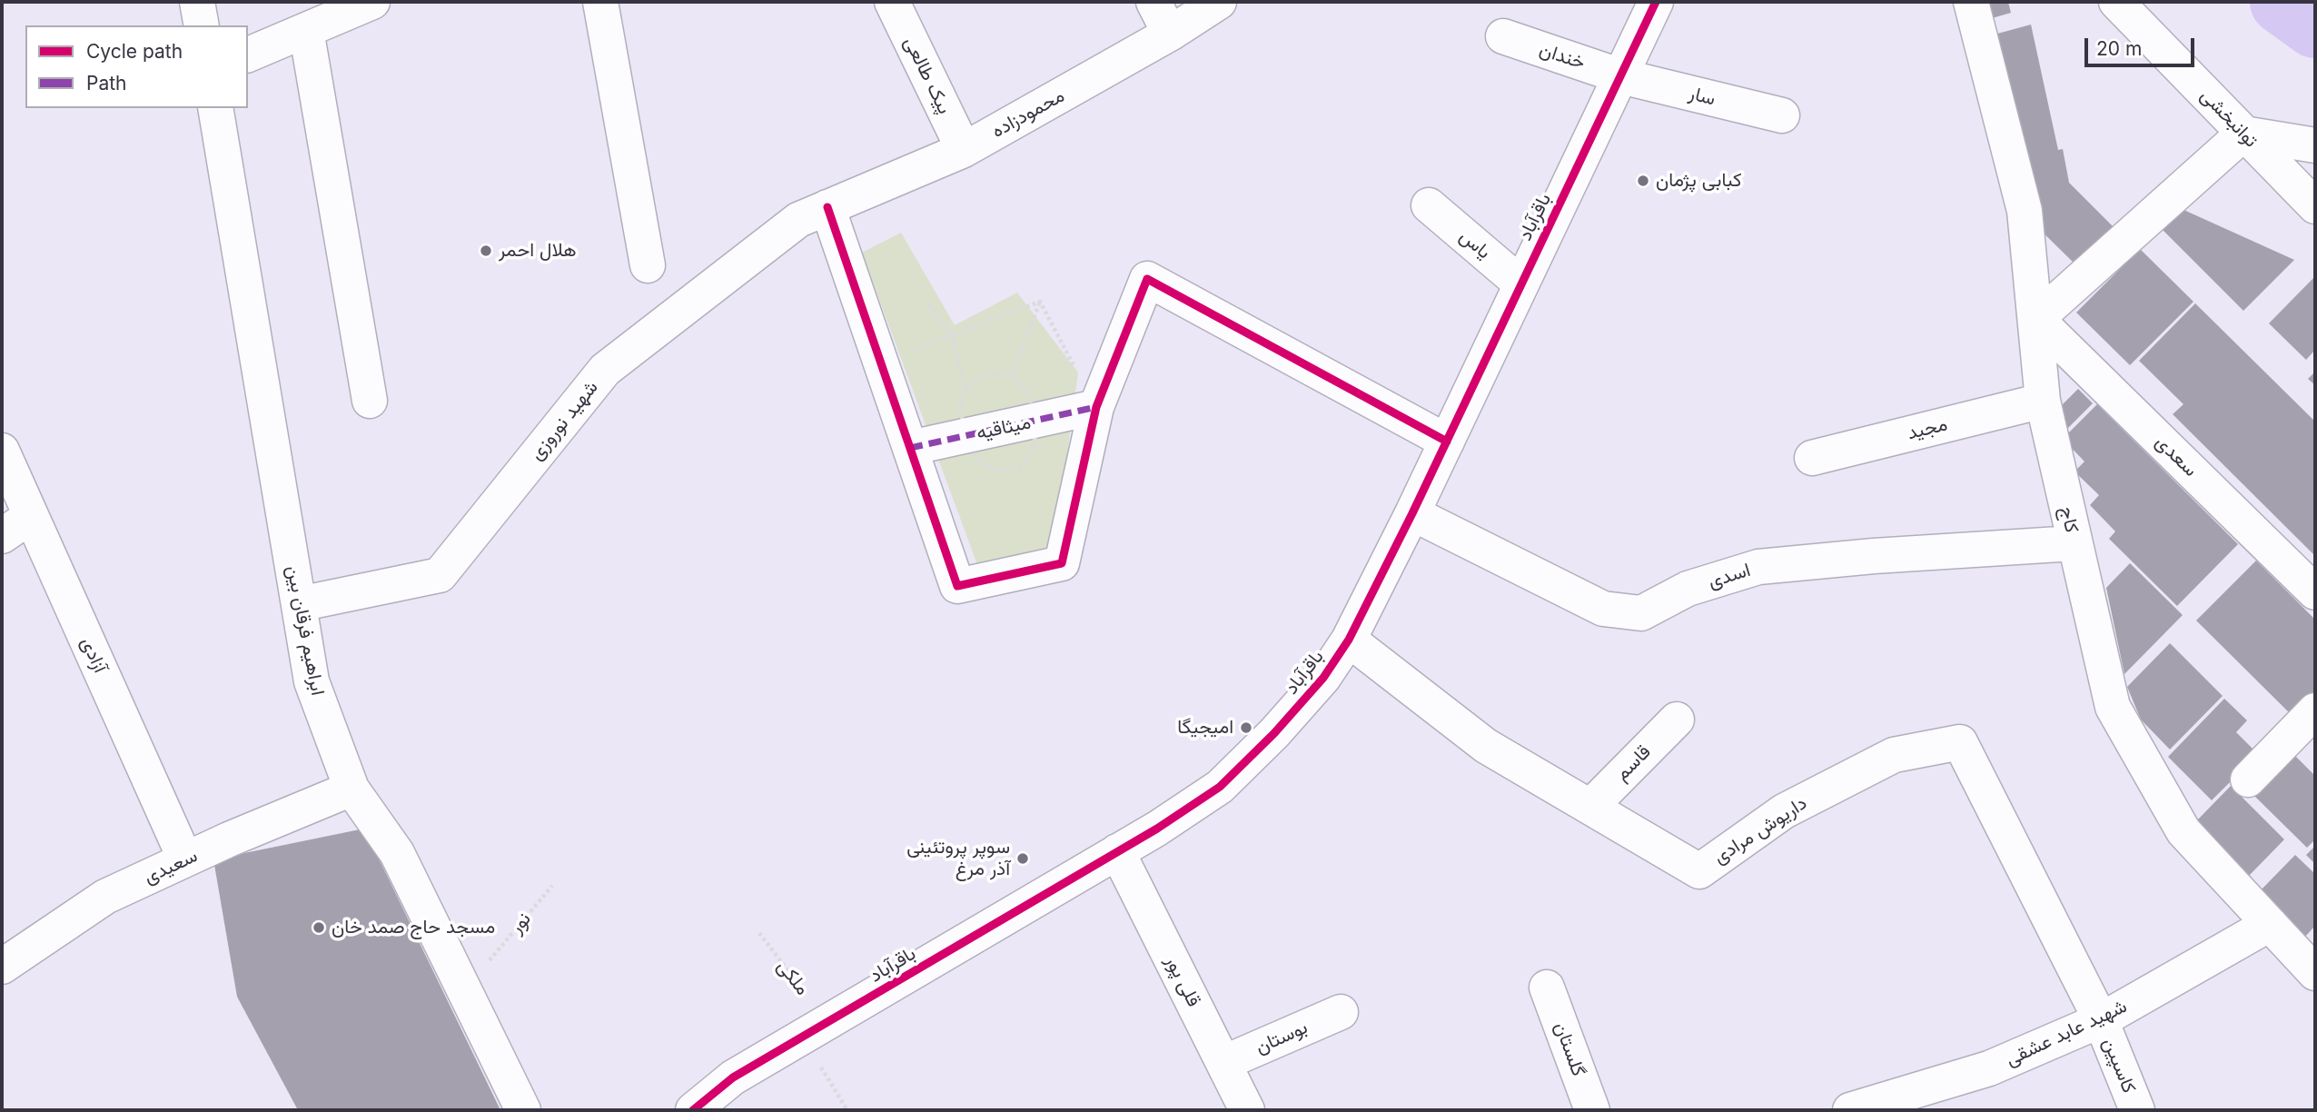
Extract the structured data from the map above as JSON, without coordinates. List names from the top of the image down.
{
  "streets": {
    "street": [
      "خندان",
      "پیک طالعی",
      "سار",
      "محمودزاده",
      "توانبخشی",
      "باقرآباد",
      "یاس",
      "شهید نوروزی",
      "میثاقیه",
      "مجید",
      "سعدی",
      "کاج",
      "اسدی",
      "ابراهیم فرقان بین",
      "آزادی",
      "قاسم",
      "داریوش مرادی",
      "سعیدی",
      "قلی پور",
      "شهید عابد عشقی",
      "بوستان",
      "گلستان",
      "کاسپین"
    ],
    "path": ["نور", "ملکی"]
  },
  "crossings": [
    ["خندان", "سار"],
    ["خندان", "باقرآباد"],
    ["پیک طالعی", "محمودزاده"],
    ["سار", "باقرآباد"],
    ["محمودزاده", "شهید نوروزی"],
    ["باقرآباد", "یاس"],
    ["باقرآباد", "اسدی"],
    ["باقرآباد", "داریوش مرادی"],
    ["باقرآباد", "ملکی"],
    ["باقرآباد", "قلی پور"],
    ["شهید نوروزی", "ابراهیم فرقان بین"],
    ["مجید", "کاج"],
    ["سعدی", "کاج"],
    ["کاج", "اسدی"],
    ["کاج", "شهید عابد عشقی"],
    ["ابراهیم فرقان بین", "سعیدی"],
    ["ابراهیم فرقان بین", "نور"],
    ["آزادی", "سعیدی"],
    ["قاسم", "داریوش مرادی"],
    ["داریوش مرادی", "شهید عابد عشقی"],
    ["داریوش مرادی", "کاسپین"],
    ["قلی پور", "بوستان"],
    ["شهید عابد عشقی", "کاسپین"]
  ],
  "places": [
    "کبابی پژمان",
    "هلال احمر",
    "امیجیگا",
    "سوپر پروتئینی آذر مرغ",
    "مسجد حاج صمد خان"
  ],
  "legend": ["Cycle path", "Path"],
  "scale_bar": "20 m"
}
